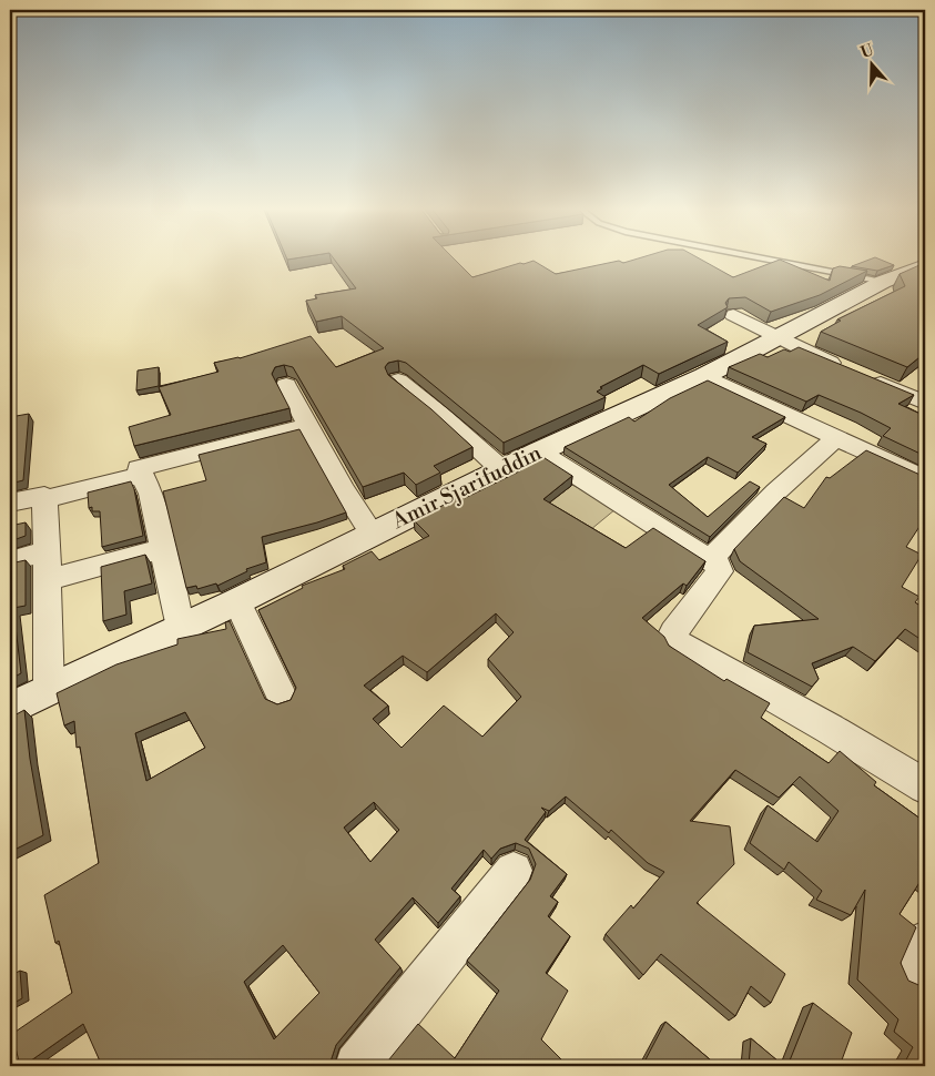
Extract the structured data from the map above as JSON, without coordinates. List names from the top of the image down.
{
  "streets": {
    "main road": ["Amir Sjarifuddin"]
  },
  "north": "top"
}
